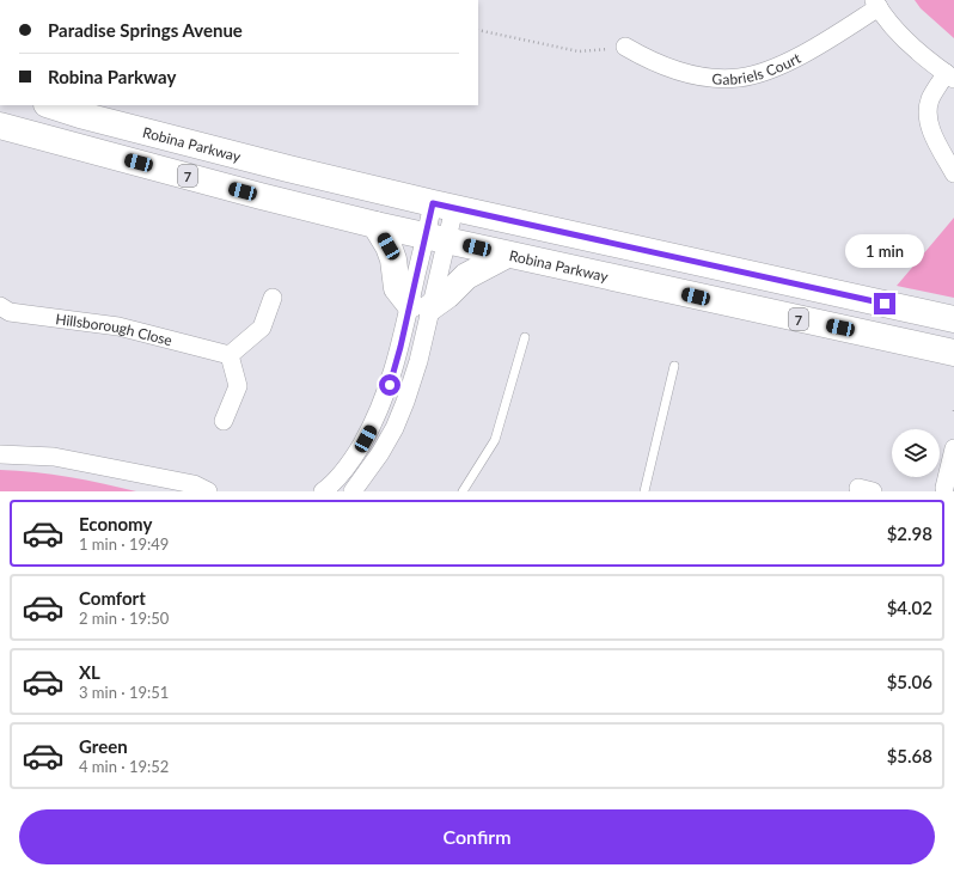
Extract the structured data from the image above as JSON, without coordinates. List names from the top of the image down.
{
  "streets": {
    "main road": ["Robina Parkway", "7"],
    "street": ["Gabriels Court", "Hillsborough Close"]
  },
  "page": {
    "banner": ["Paradise Springs Avenue", "Robina Parkway"],
    "bubble": "1 min",
    "list": [
      {
        "name": "Economy",
        "note": "1 min · 19:49",
        "value": "$2.98"
      },
      {
        "name": "Comfort",
        "note": "2 min · 19:50",
        "value": "$4.02"
      },
      {
        "name": "XL",
        "note": "3 min · 19:51",
        "value": "$5.06"
      },
      {
        "name": "Green",
        "note": "4 min · 19:52",
        "value": "$5.68"
      }
    ],
    "buttons": "Confirm"
  }
}
